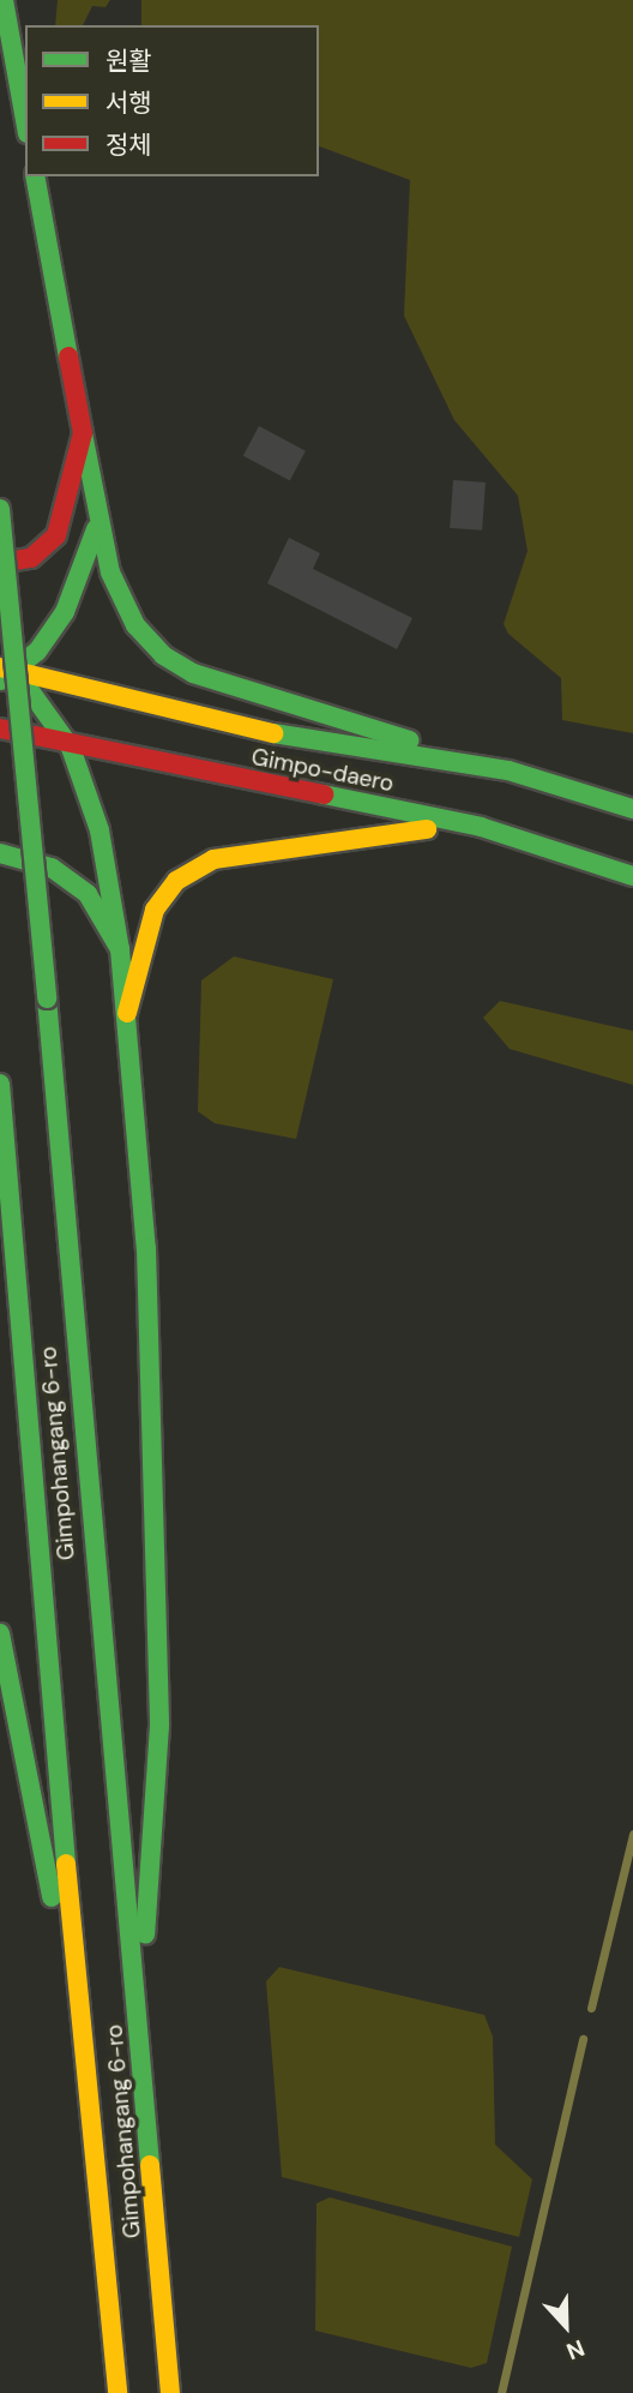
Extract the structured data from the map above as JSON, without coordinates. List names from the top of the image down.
{
  "streets": {
    "street": ["Gimpo-daero", "Gimpohangang 6-ro"]
  },
  "legend": ["원활", "서행", "정체"],
  "north": "bottom"
}
